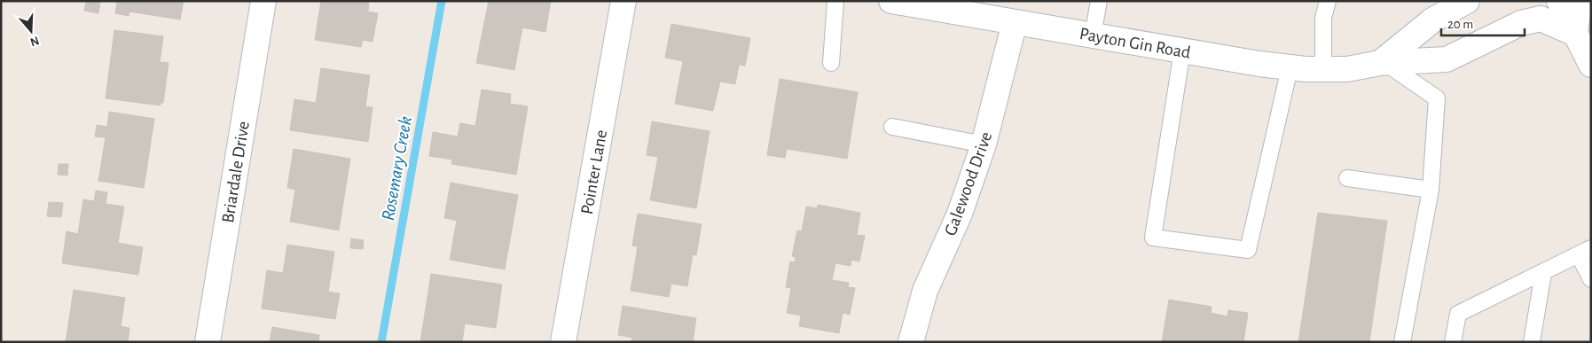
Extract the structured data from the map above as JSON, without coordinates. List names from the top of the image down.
{
  "streets": {
    "street": [
      "Payton Gin Road",
      "Briardale Drive",
      "Pointer Lane",
      "Galewood Drive"
    ]
  },
  "crossings": [
    ["Payton Gin Road", "Galewood Drive"]
  ],
  "water": ["Rosemary Creek"],
  "scale_bar": "20 m",
  "north": "bottom"
}
